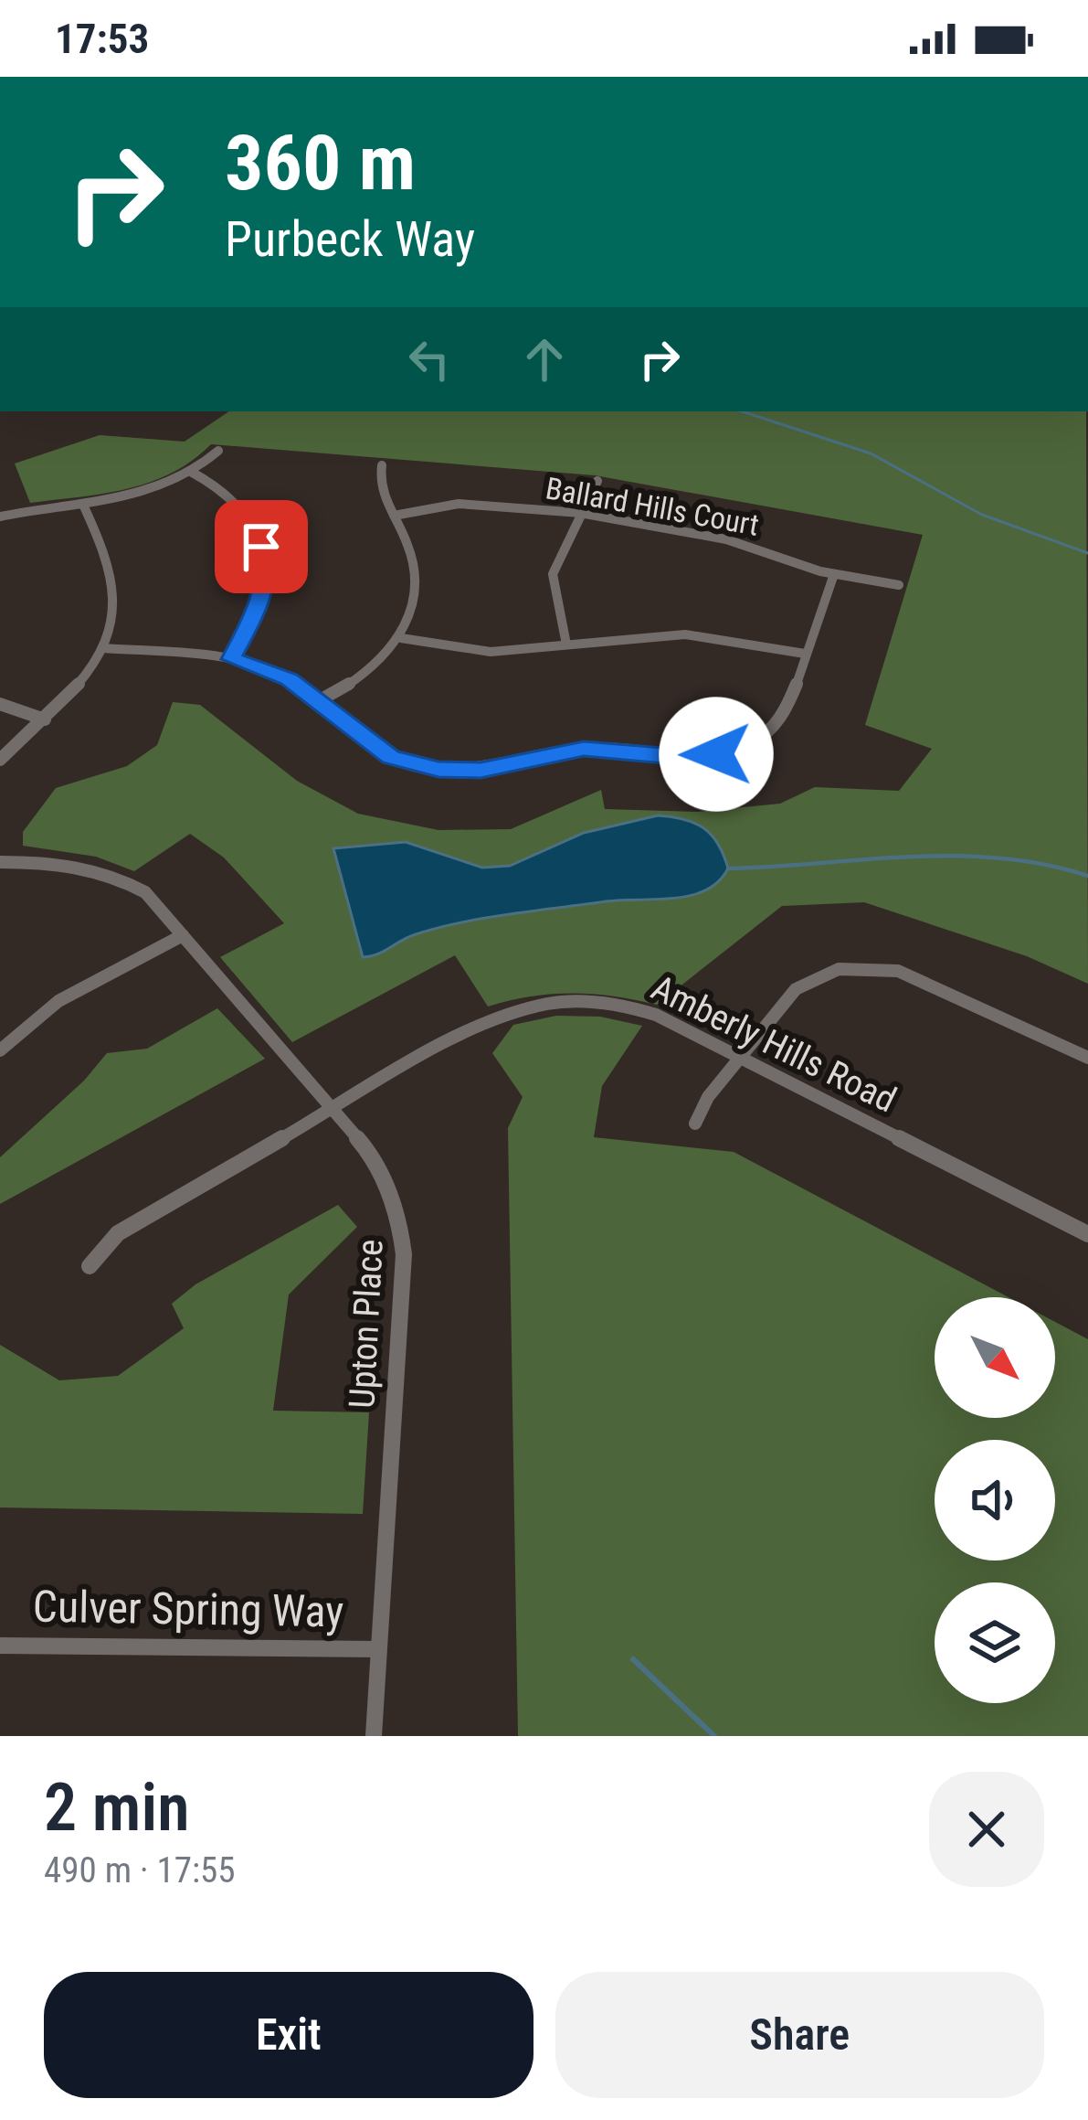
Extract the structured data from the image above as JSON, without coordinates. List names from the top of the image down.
{
  "streets": {
    "street": [
      "Ballard Hills Court",
      "Amberly Hills Road",
      "Upton Place",
      "Culver Spring Way"
    ]
  },
  "crossings": [
    ["Amberly Hills Road", "Upton Place"],
    ["Upton Place", "Culver Spring Way"]
  ],
  "north": "bottom right",
  "page": {
    "status": "17:53",
    "turn": ["360 m", "Purbeck Way"],
    "heading": ["2 min", "490 m · 17:55"],
    "buttons": ["Exit", "Share"]
  }
}
